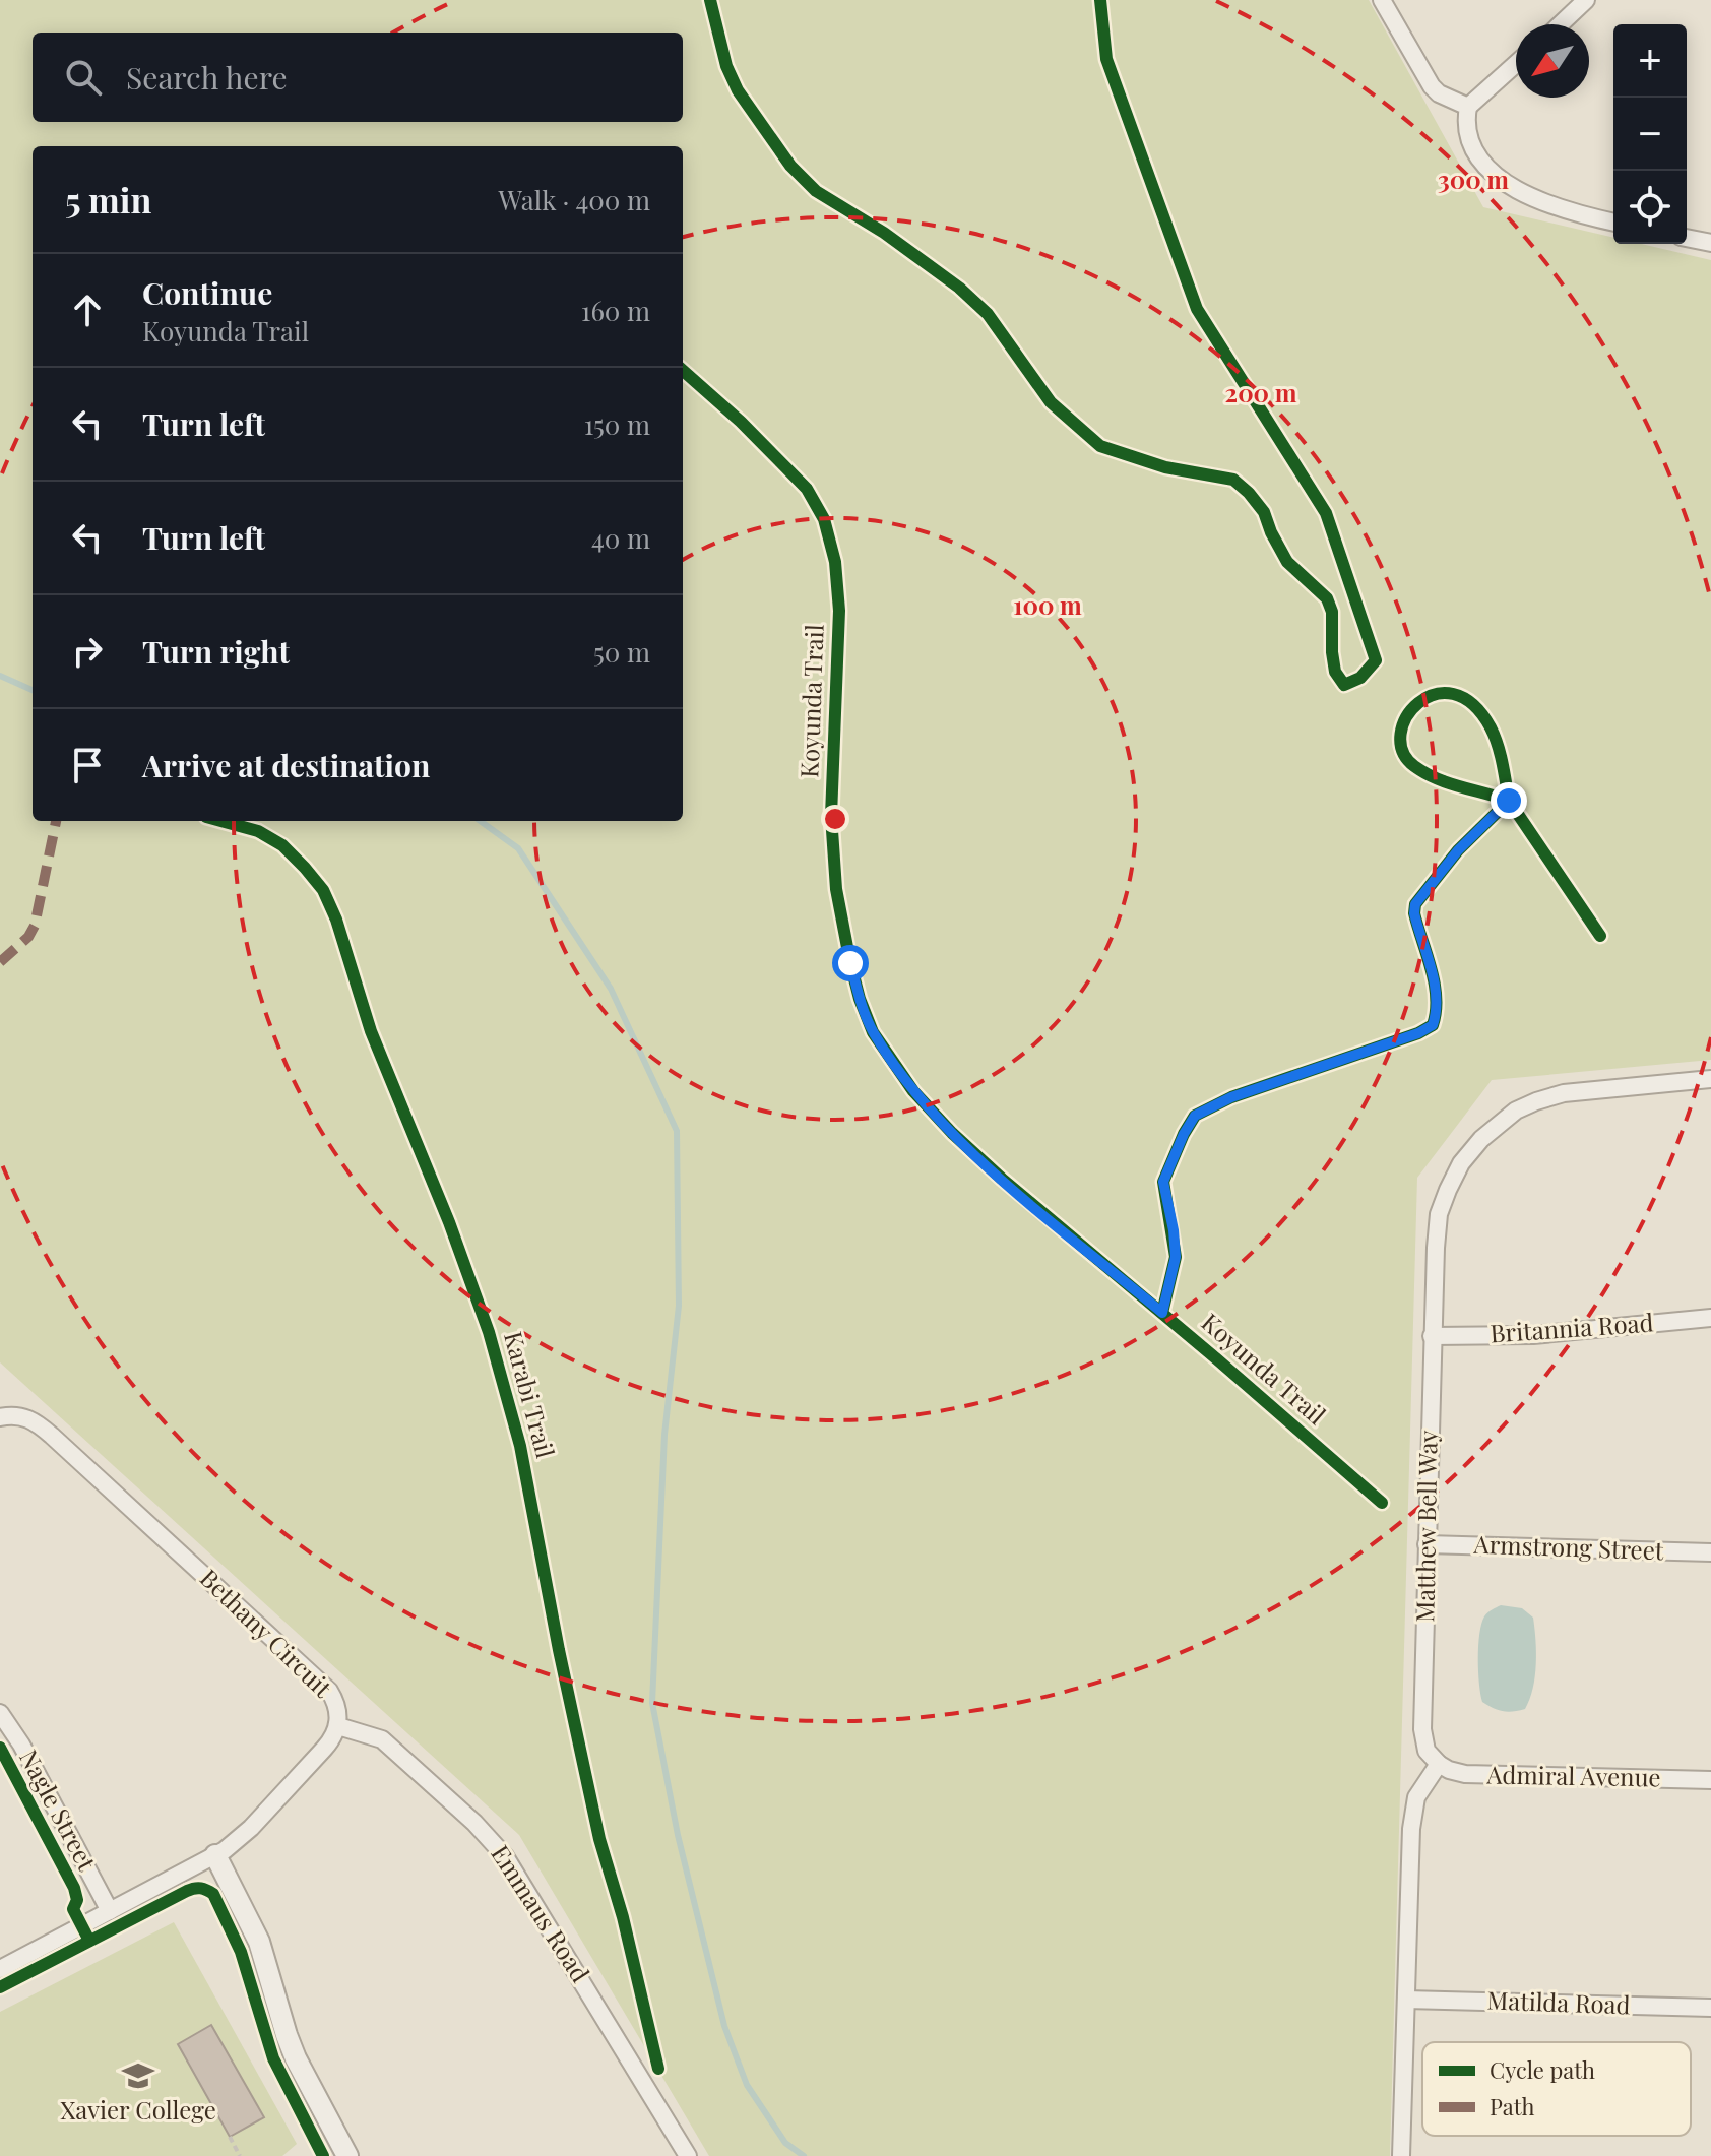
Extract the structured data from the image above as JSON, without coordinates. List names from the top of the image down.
{
  "streets": {
    "street": [
      "Britannia Road",
      "Matthew Bell Way",
      "Armstrong Street",
      "Bethany Circuit",
      "Admiral Avenue",
      "Nagle Street",
      "Emmaus Road",
      "Matilda Road"
    ],
    "cycle path": ["Koyunda Trail", "Karabi Trail"]
  },
  "crossings": [
    ["Britannia Road", "Matthew Bell Way"],
    ["Matthew Bell Way", "Armstrong Street"],
    ["Matthew Bell Way", "Admiral Avenue"],
    ["Bethany Circuit", "Nagle Street"],
    ["Bethany Circuit", "Emmaus Road"]
  ],
  "places": {
    "school or university": ["Xavier College"]
  },
  "legend": ["Cycle path", "Path"],
  "north": "bottom left",
  "page": {
    "map_buttons": ["+", "−"],
    "search": "Search here",
    "heading": ["5 min", "Walk · 400 m"],
    "list": [
      ["Continue", "Koyunda Trail", "160 m"],
      ["Turn left", "150 m"],
      ["Turn left", "40 m"],
      ["Turn right", "50 m"],
      "Arrive at destination"
    ]
  },
  "rings": ["300 m", "200 m", "100 m"]
}
